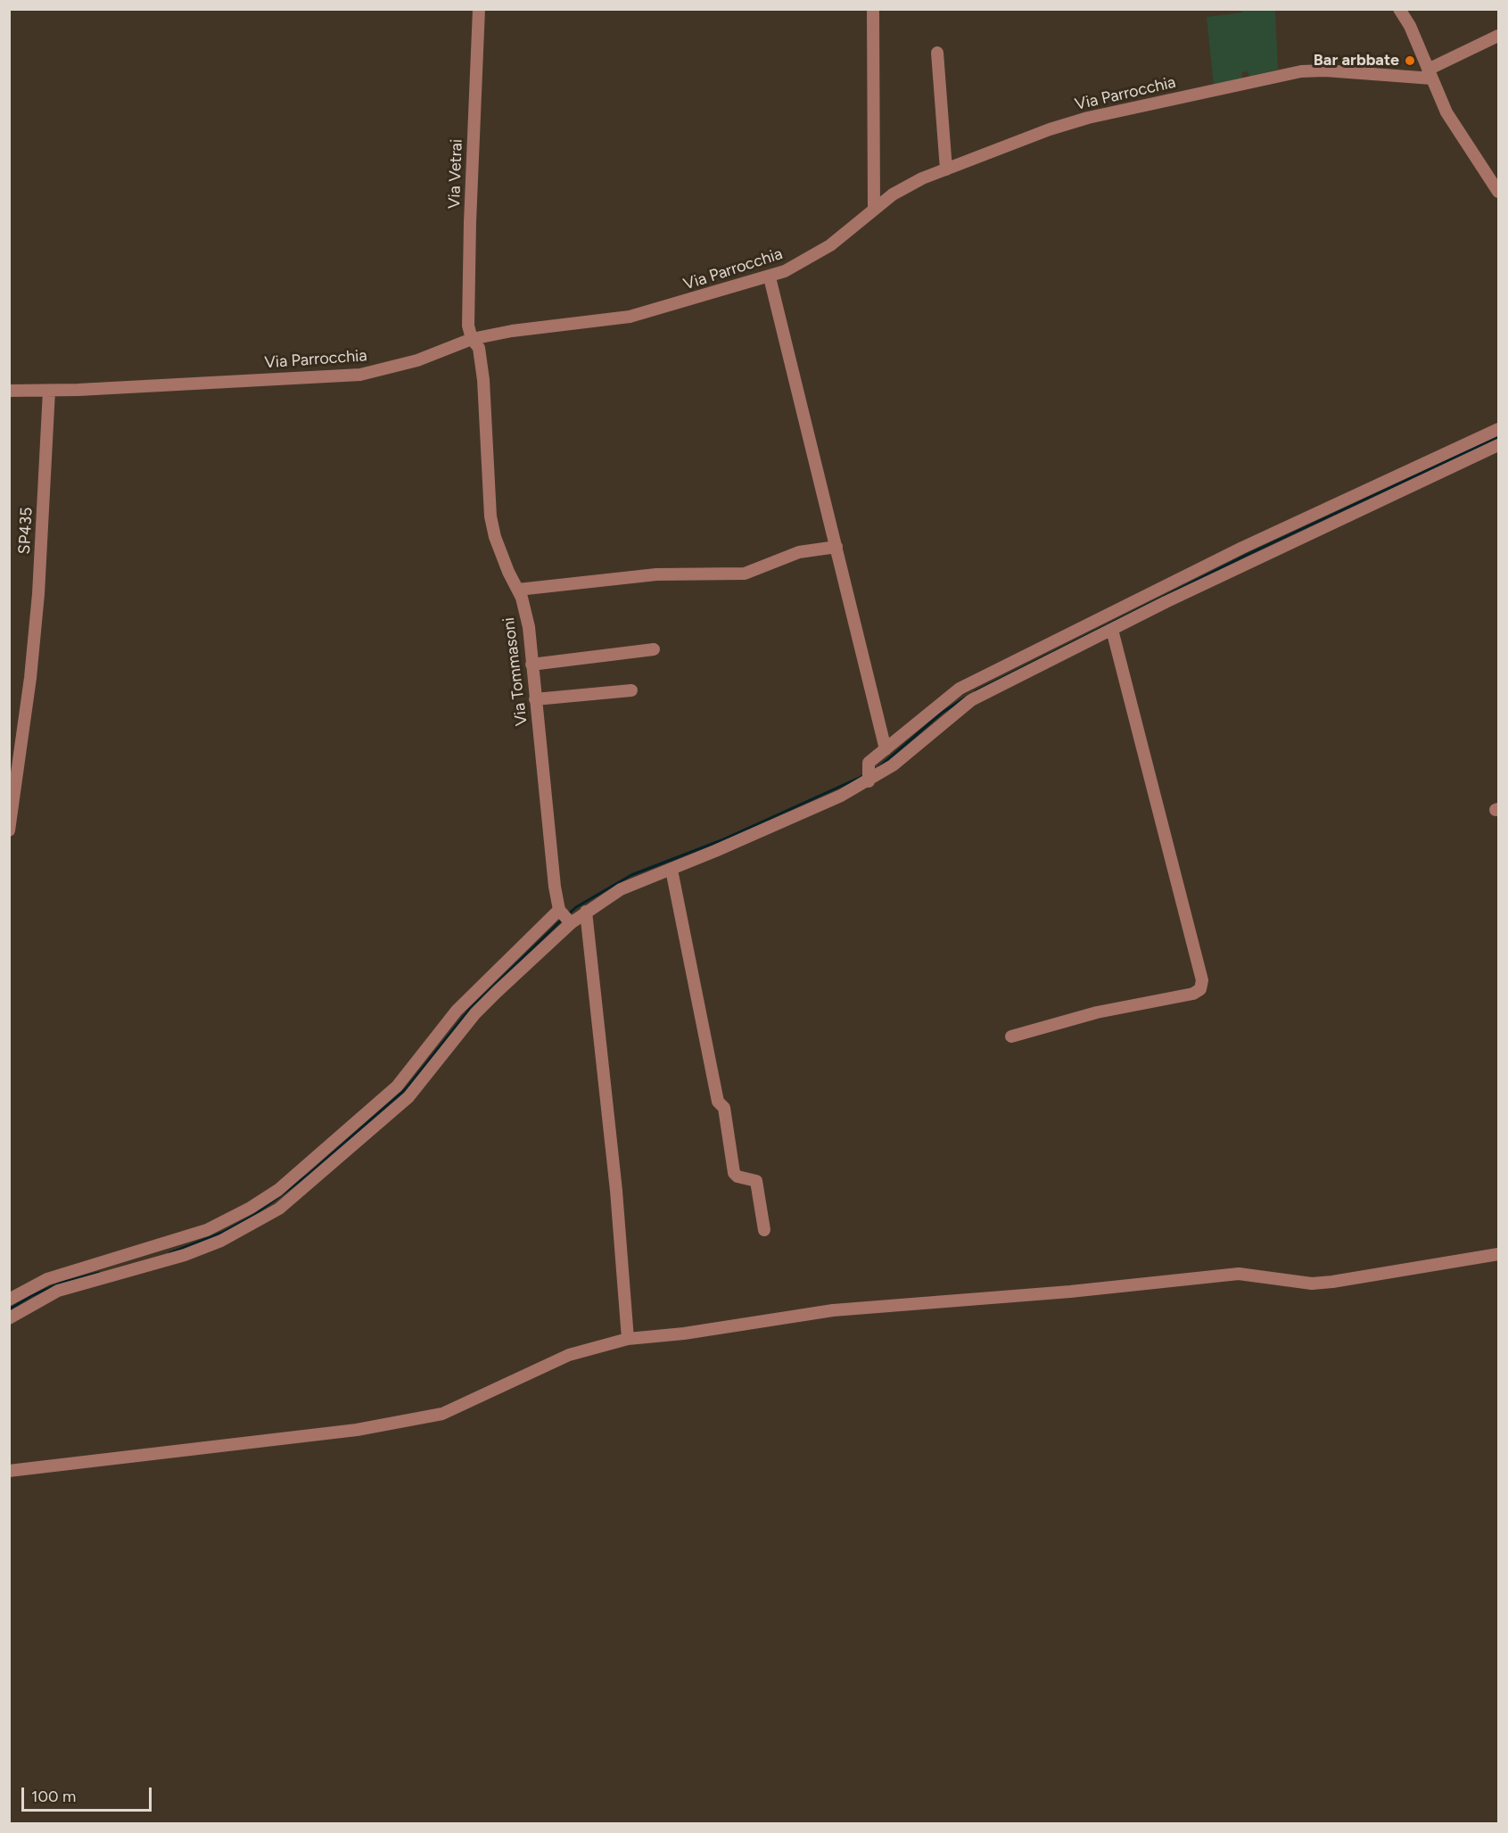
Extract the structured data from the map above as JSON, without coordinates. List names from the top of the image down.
{
  "streets": {
    "street": [
      "Via Parrocchia",
      "Via Vetrai",
      "SP435",
      "Via Tommasoni"
    ]
  },
  "crossings": [
    ["Via Parrocchia", "Via Vetrai"],
    ["Via Parrocchia", "SP435"],
    ["Via Parrocchia", "Via Tommasoni"],
    ["Via Vetrai", "Via Tommasoni"]
  ],
  "places": ["Bar arbbate"],
  "scale_bar": "100 m"
}
